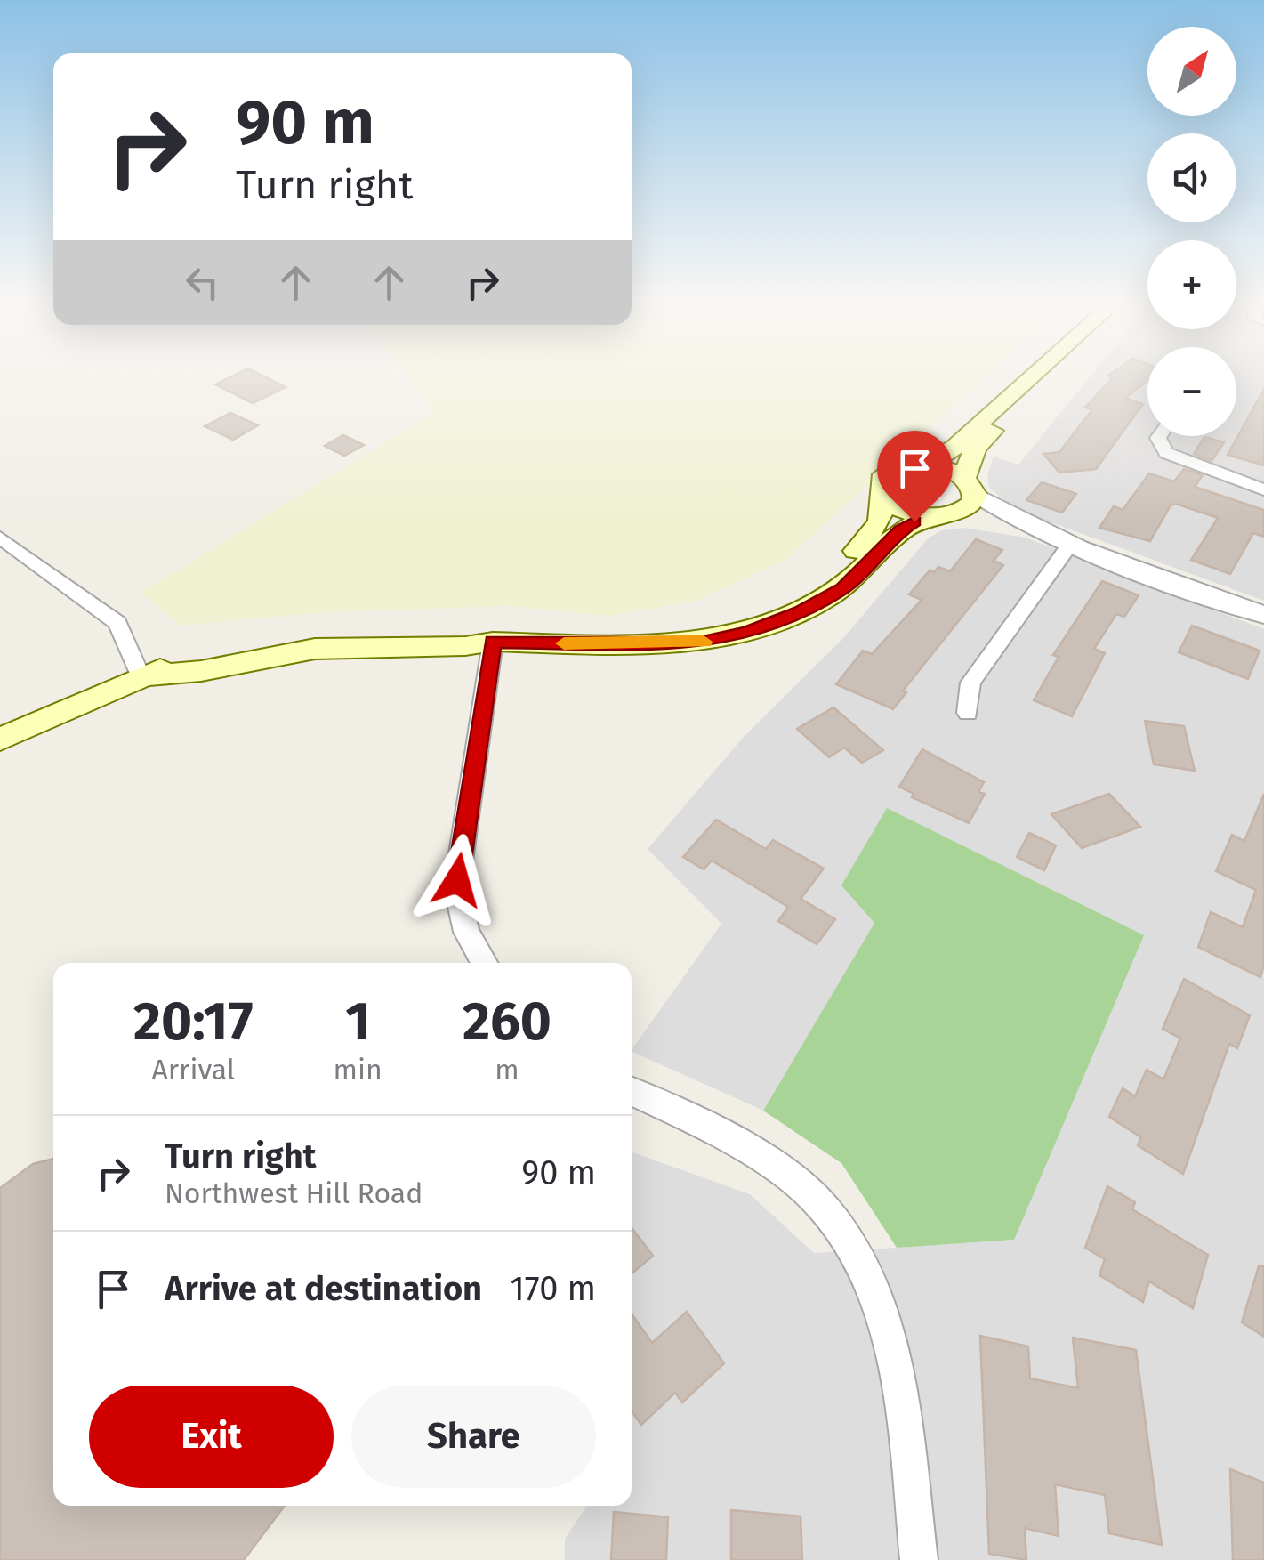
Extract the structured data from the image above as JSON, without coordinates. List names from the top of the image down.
{
  "north": "top right",
  "page": {
    "map_buttons": ["+", "−"],
    "turn": ["90 m", "Turn right"],
    "eta": [
      "20:17",
      "Arrival",
      "1",
      "min",
      "260",
      "m"
    ],
    "list": [
      {
        "name": "Turn right",
        "note": "Northwest Hill Road",
        "value": "90 m"
      },
      {
        "name": "Arrive at destination",
        "value": "170 m"
      }
    ],
    "buttons": ["Exit", "Share"]
  }
}
